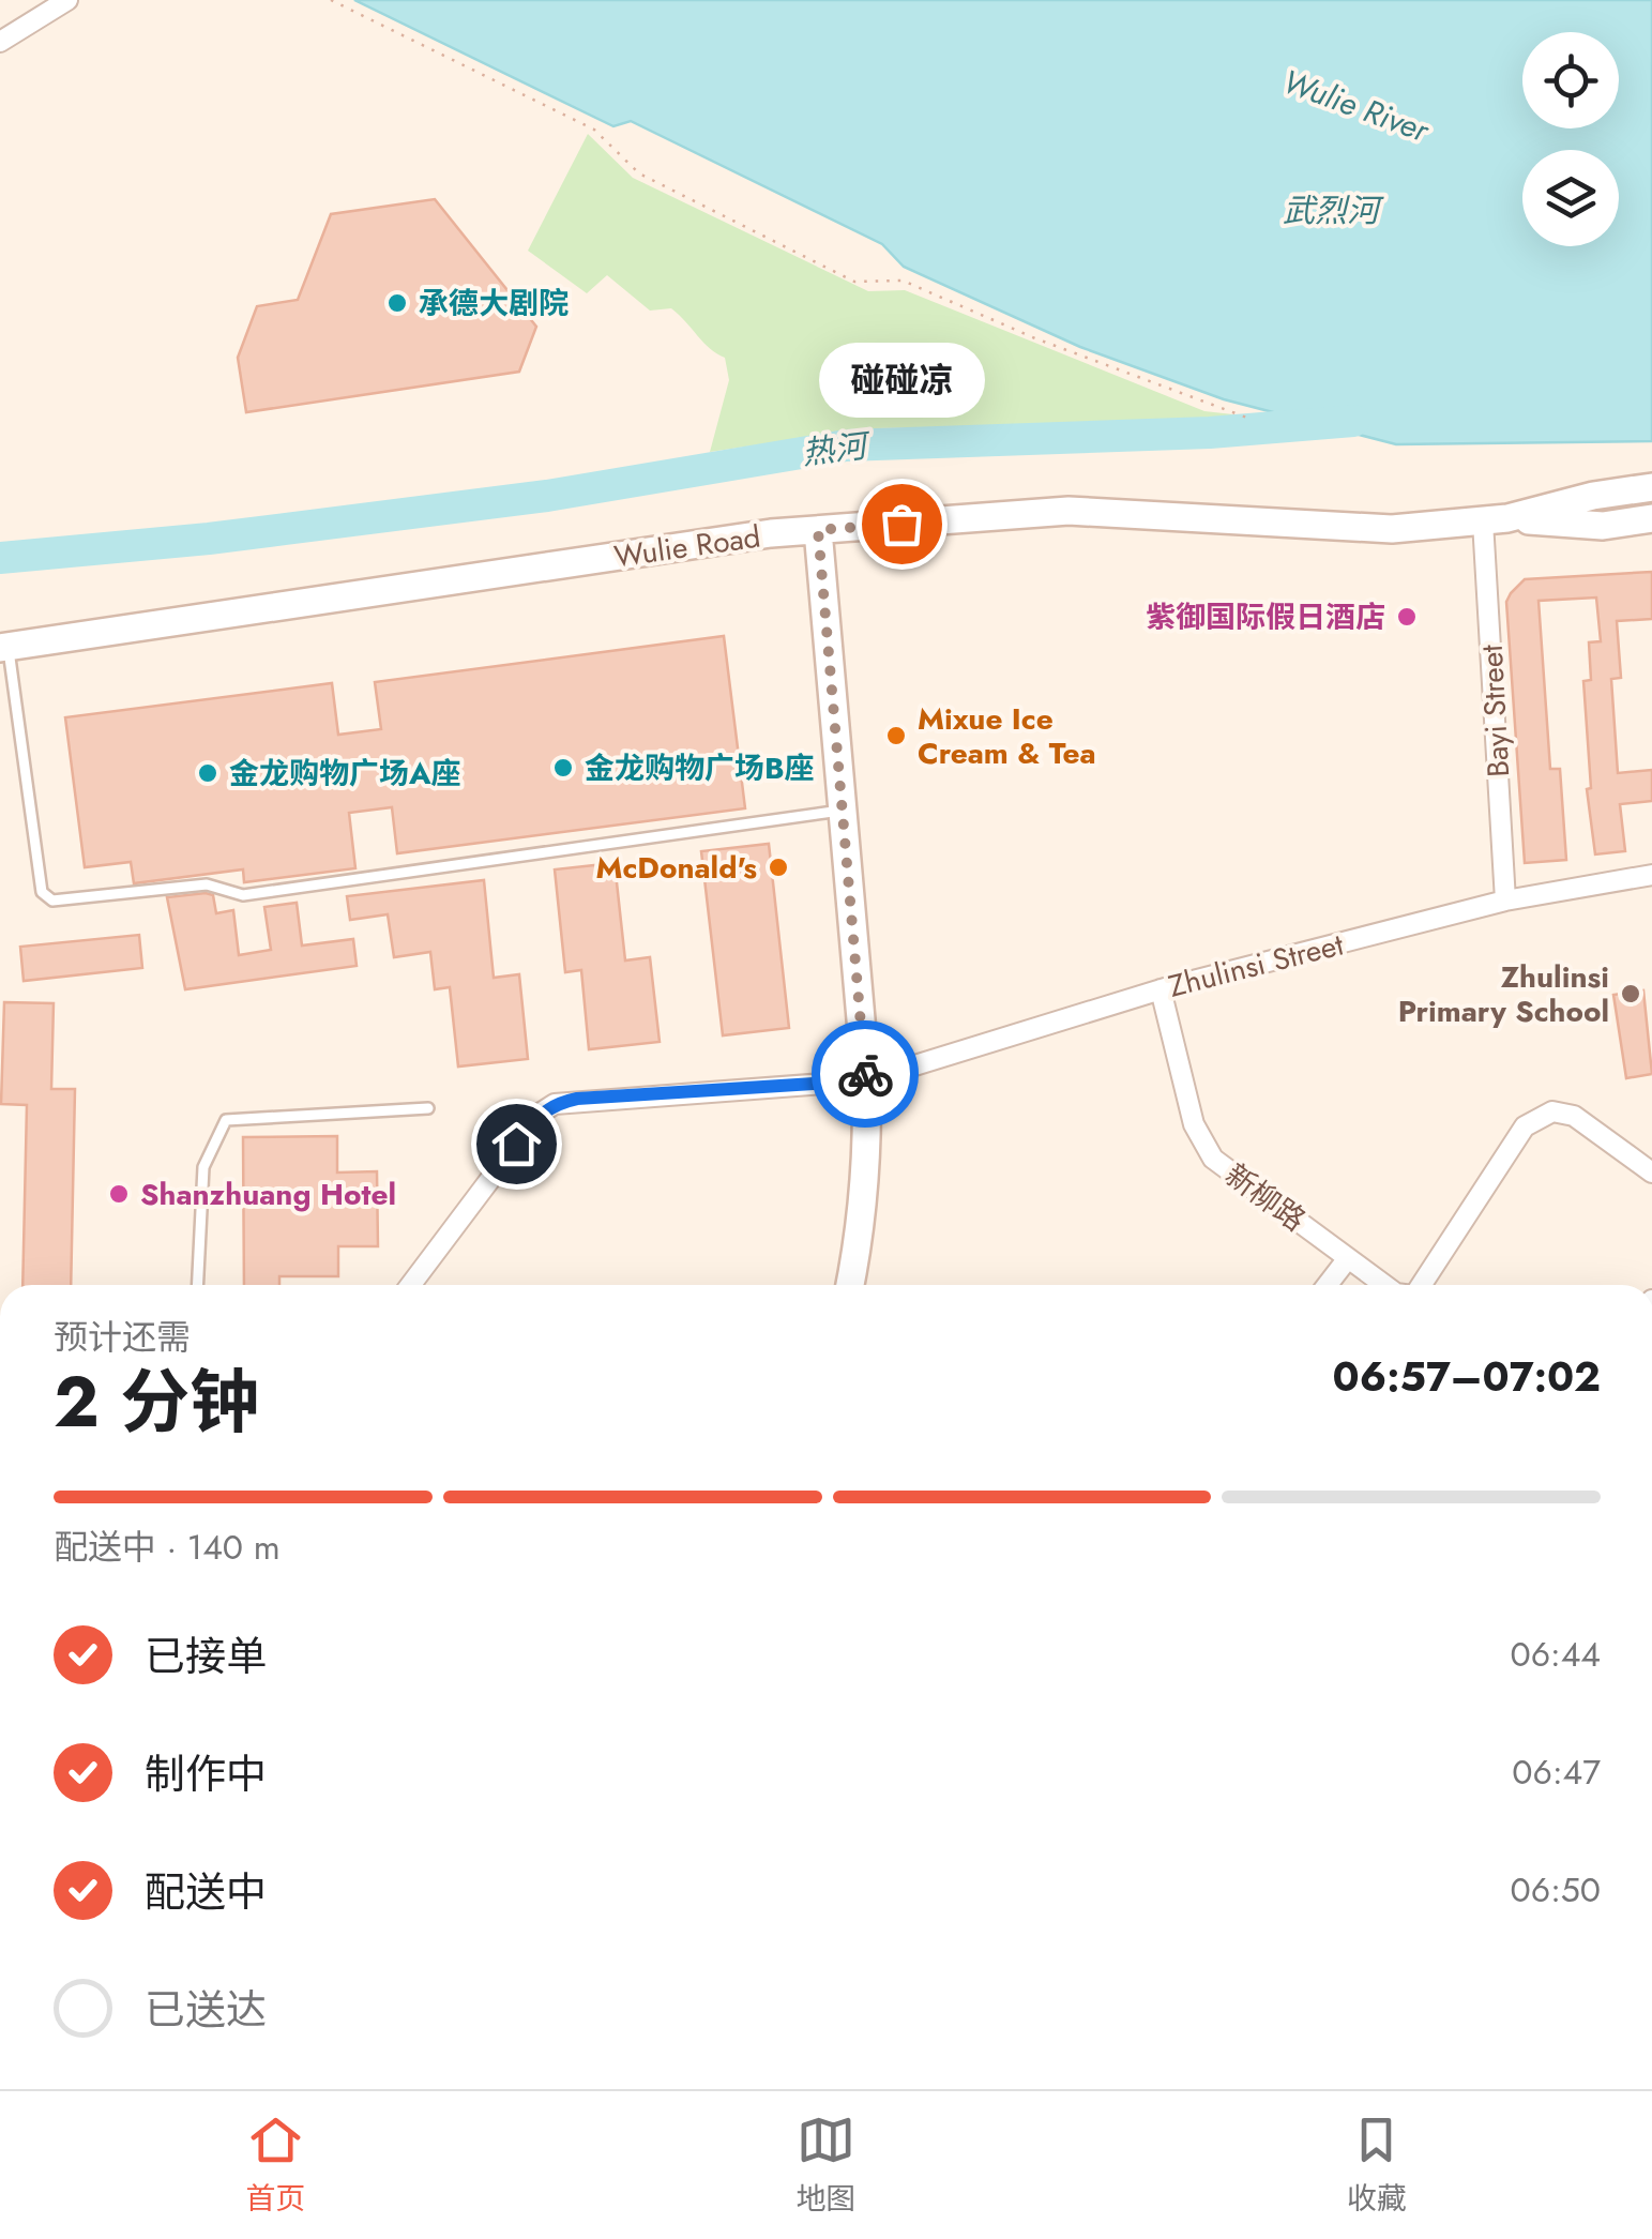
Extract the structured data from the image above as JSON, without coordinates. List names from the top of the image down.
{
  "streets": {
    "main road": ["Wulie Road"],
    "street": ["Bayi Street", "Zhulinsi Street", "新柳路"]
  },
  "crossings": [
    ["Wulie Road", "Bayi Street"],
    ["Bayi Street", "Zhulinsi Street"],
    ["Zhulinsi Street", "新柳路"]
  ],
  "water": ["Wulie River", "武烈河", "热河"],
  "places": [
    "承德大剧院",
    "碰碰凉",
    "紫御国际假日酒店",
    "Mixue Ice Cream & Tea",
    "金龙购物广场B座",
    "金龙购物广场A座",
    "McDonald's",
    "Zhulinsi Primary School",
    "Shanzhuang Hotel"
  ],
  "page": {
    "bubble": "碰碰凉",
    "heading": ["2 分钟", "预计还需", "06:57–07:02"],
    "bar": "配送中 · 140 m",
    "list": [
      ["已接单", "06:44"],
      ["制作中", "06:47"],
      ["配送中", "06:50"],
      "已送达"
    ],
    "tabs": ["首页", "地图", "收藏"]
  }
}
